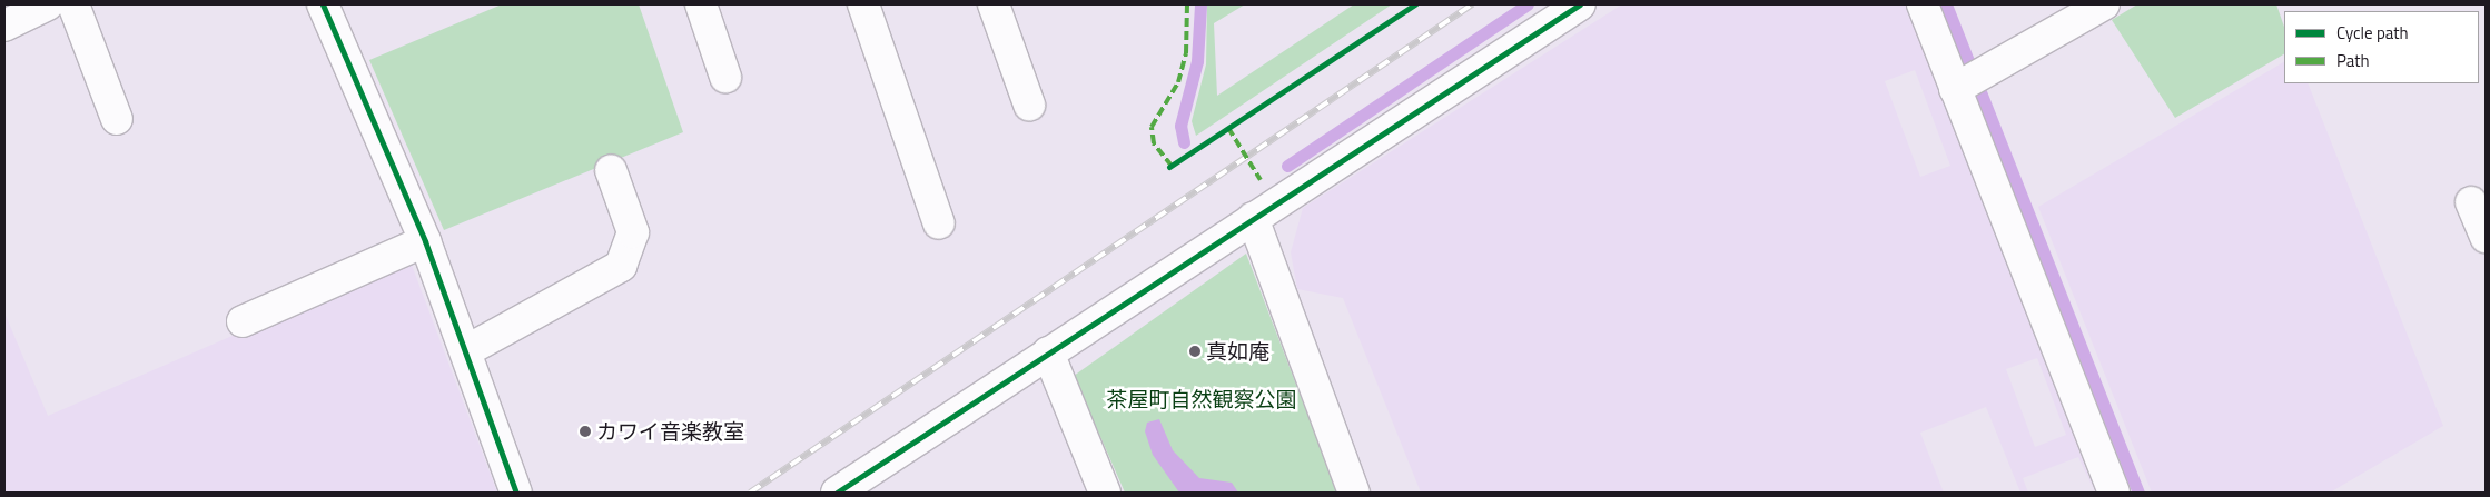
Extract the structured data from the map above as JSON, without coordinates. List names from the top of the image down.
{
  "parks": ["茶屋町自然観察公園"],
  "places": ["真如庵", "カワイ音楽教室"],
  "legend": ["Cycle path", "Path"]
}
